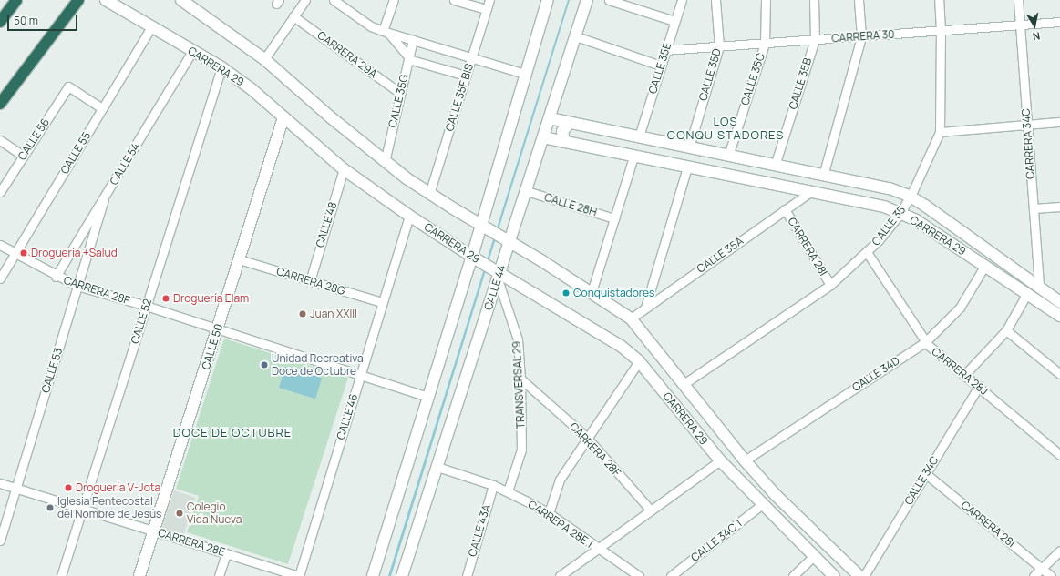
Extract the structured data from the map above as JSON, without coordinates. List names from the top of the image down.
{
  "streets": {
    "main road": ["CARRERA 29", "CALLE 44", "CALLE 50"],
    "street": [
      "CARRERA 30",
      "CARRERA 29A",
      "CALLE 35E",
      "CALLE 35D",
      "CALLE 35C",
      "CALLE 35B",
      "CALLE 35F BIS",
      "CALLE 35G",
      "CALLE 56",
      "CARRERA 34C",
      "CALLE 55",
      "CALLE 54",
      "CALLE 28H",
      "CALLE 48",
      "CALLE 35",
      "CARRERA 28I",
      "CALLE 35A",
      "CARRERA 28G",
      "CARRERA 28F",
      "CALLE 52",
      "CALLE 53",
      "CARRERA 28J",
      "CALLE 34D",
      "TRANSVERSAL 29",
      "CALLE 46",
      "CALLE 34C",
      "CARRERA 28E 1",
      "CALLE 43A",
      "CALLE 34C 1",
      "CARRERA 28E"
    ]
  },
  "crossings": [
    ["CARRERA 30", "CALLE 35E"],
    ["CARRERA 30", "CALLE 35D"],
    ["CARRERA 30", "CALLE 35C"],
    ["CARRERA 30", "CALLE 35B"],
    ["CARRERA 30", "CARRERA 34C"],
    ["CARRERA 30", "CALLE 35"],
    ["CARRERA 29A", "CALLE 35G"],
    ["CARRERA 29", "CALLE 35E"],
    ["CARRERA 29", "CALLE 35D"],
    ["CARRERA 29", "CALLE 35C"],
    ["CARRERA 29", "CALLE 35B"],
    ["CARRERA 29", "CALLE 35F BIS"],
    ["CARRERA 29", "CALLE 35G"],
    ["CARRERA 29", "CARRERA 34C"],
    ["CARRERA 29", "CALLE 55"],
    ["CARRERA 29", "CALLE 54"],
    ["CARRERA 29", "CALLE 48"],
    ["CARRERA 29", "CALLE 35"],
    ["CARRERA 29", "CALLE 35A"],
    ["CARRERA 29", "CALLE 44"],
    ["CARRERA 29", "CALLE 52"],
    ["CARRERA 29", "CALLE 50"],
    ["CARRERA 29", "CALLE 34D"],
    ["CARRERA 29", "TRANSVERSAL 29"],
    ["CARRERA 29", "CALLE 46"],
    ["CARRERA 29", "CALLE 34C 1"],
    ["CALLE 56", "CALLE 55"],
    ["CALLE 55", "CARRERA 28F"],
    ["CALLE 54", "CARRERA 28F"],
    ["CALLE 54", "CALLE 53"],
    ["CALLE 28H", "CALLE 44"],
    ["CALLE 48", "CARRERA 28G"],
    ["CALLE 35", "CARRERA 28I"],
    ["CALLE 35", "CARRERA 28J"],
    ["CARRERA 28I", "CALLE 35A"],
    ["CARRERA 28I", "CALLE 34C"],
    ["CARRERA 28G", "CALLE 50"],
    ["CARRERA 28G", "CALLE 46"],
    ["CALLE 44", "TRANSVERSAL 29"],
    ["CALLE 44", "CARRERA 28E 1"],
    ["CARRERA 28F", "CALLE 52"],
    ["CARRERA 28F", "CALLE 50"],
    ["CARRERA 28F", "CALLE 53"],
    ["CARRERA 28F", "TRANSVERSAL 29"],
    ["CARRERA 28F", "CALLE 46"],
    ["CALLE 52", "CARRERA 28E"],
    ["CALLE 50", "CARRERA 28E"],
    ["CALLE 53", "CARRERA 28E"],
    ["CARRERA 28J", "CALLE 34D"],
    ["CARRERA 28J", "CALLE 34C"],
    ["TRANSVERSAL 29", "CARRERA 28E 1"],
    ["CALLE 46", "CARRERA 28E"],
    ["CARRERA 28E 1", "CALLE 43A"]
  ],
  "districts": ["LOS CONQUISTADORES", "DOCE DE OCTUBRE"],
  "places": [
    "Droguería +Salud",
    "Conquistadores",
    "Droguería Elam",
    "Juan XXIII",
    "Unidad Recreativa Doce de Octubre",
    "Droguería V-Jota",
    "Iglesia Pentecostal del Nombre de Jesús",
    "Colegio Vida Nueva"
  ],
  "scale_bar": "50 m",
  "north": "bottom"
}
